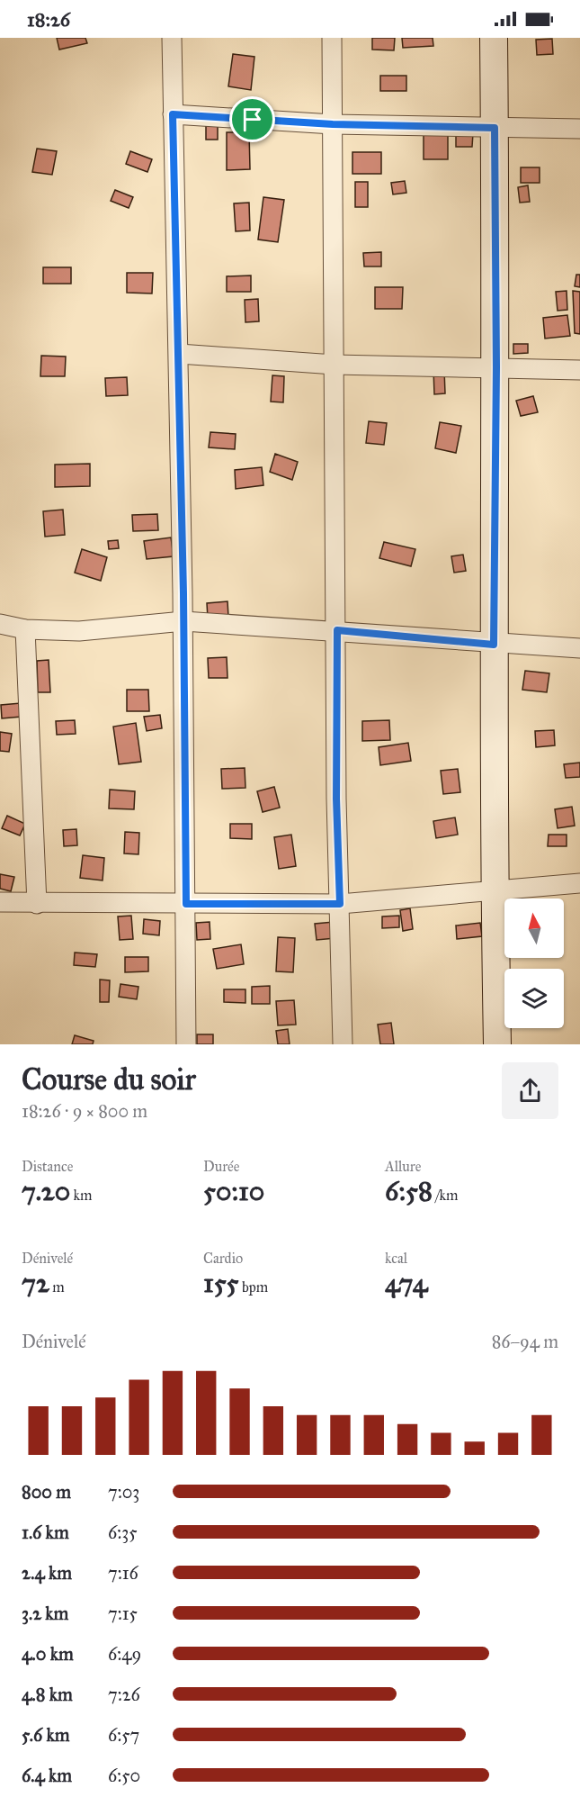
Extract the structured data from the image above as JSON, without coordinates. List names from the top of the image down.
{
  "north": "top",
  "page": {
    "status": "18:26",
    "heading": ["Course du soir", "18:26 · 9 × 800 m"],
    "stats": [
      ["Distance", "7.20 km"],
      ["Durée", "50:10"],
      ["Allure", "6:58 /km"],
      ["Dénivelé", "72 m"],
      ["Cardio", "155 bpm"],
      ["kcal", "474"]
    ],
    "chart": ["Dénivelé", "86–94 m"],
    "list": [
      {
        "name": "800 m",
        "note": "7:03"
      },
      {
        "name": "1.6 km",
        "note": "6:35"
      },
      {
        "name": "2.4 km",
        "note": "7:16"
      },
      {
        "name": "3.2 km",
        "note": "7:15"
      },
      {
        "name": "4.0 km",
        "note": "6:49"
      },
      {
        "name": "4.8 km",
        "note": "7:26"
      },
      {
        "name": "5.6 km",
        "note": "6:57"
      },
      {
        "name": "6.4 km",
        "note": "6:50"
      }
    ]
  }
}
